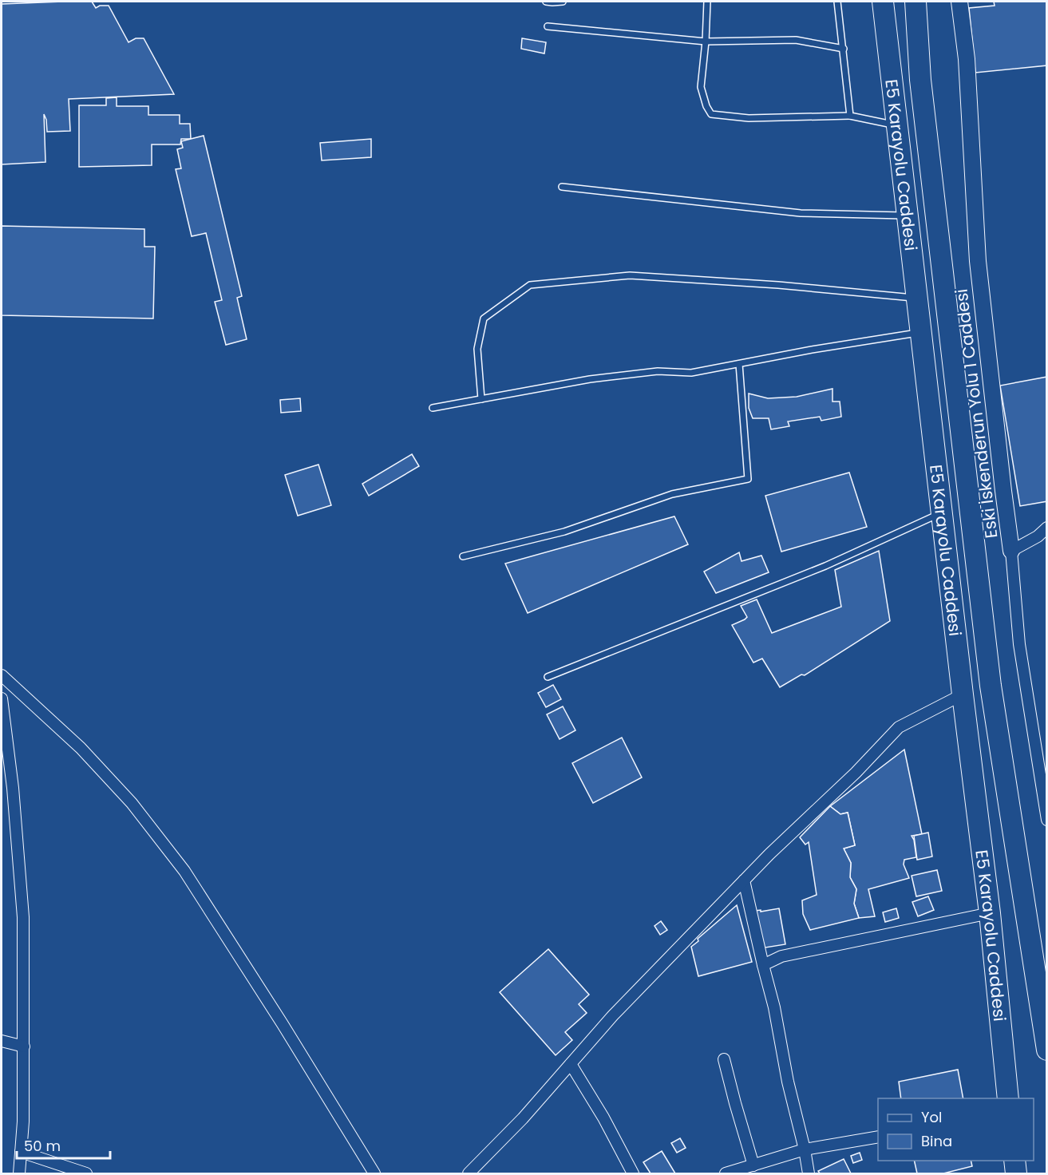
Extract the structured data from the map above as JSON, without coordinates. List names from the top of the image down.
{
  "streets": {
    "highway": ["E5 Karayolu Caddesi"],
    "street": ["Eski İskenderun Yolu 1 Caddesi"]
  },
  "legend": ["Yol", "Bina"],
  "scale_bar": "50 m"
}
